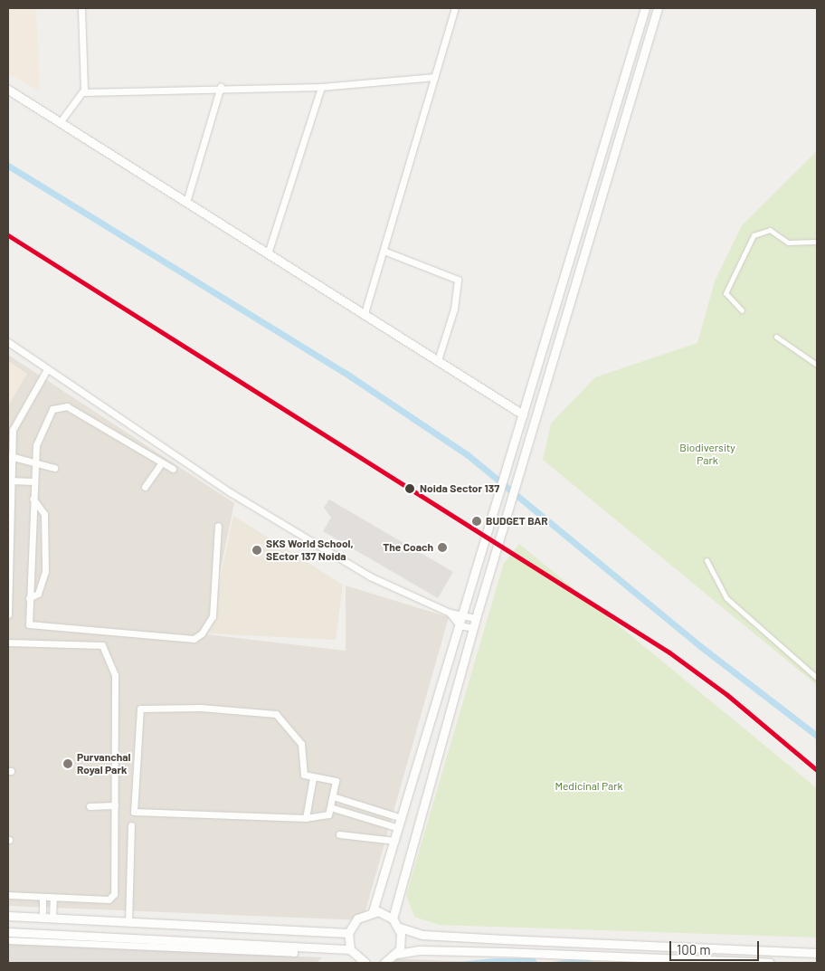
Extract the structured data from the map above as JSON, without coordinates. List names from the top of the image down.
{
  "parks": ["Biodiversity Park", "Medicinal Park"],
  "places": [
    "Noida Sector 137",
    "BUDGET BAR",
    "The Coach",
    "SKS World School, SEctor 137 Noida",
    "Purvanchal Royal Park"
  ],
  "scale_bar": "100 m"
}
